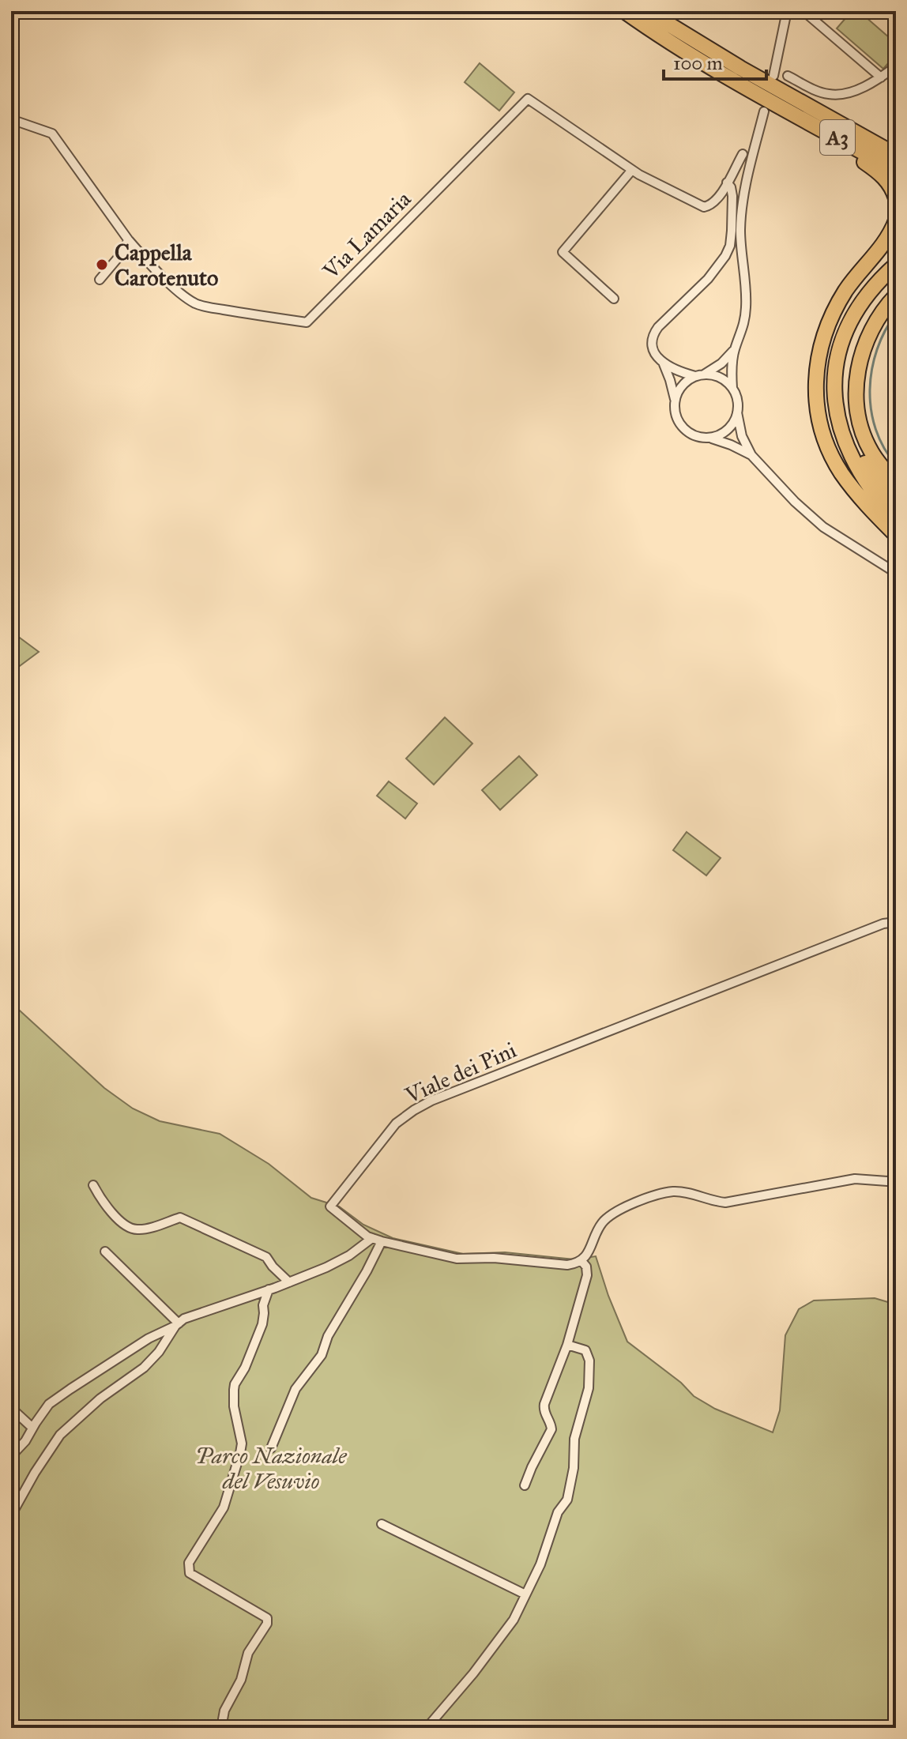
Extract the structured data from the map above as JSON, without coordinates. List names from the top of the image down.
{
  "streets": {
    "highway": ["A3"],
    "street": ["Via Lamaria", "Viale dei Pini"]
  },
  "parks": ["Parco Nazionale del Vesuvio"],
  "places": ["Cappella Carotenuto"],
  "scale_bar": "100 m"
}
